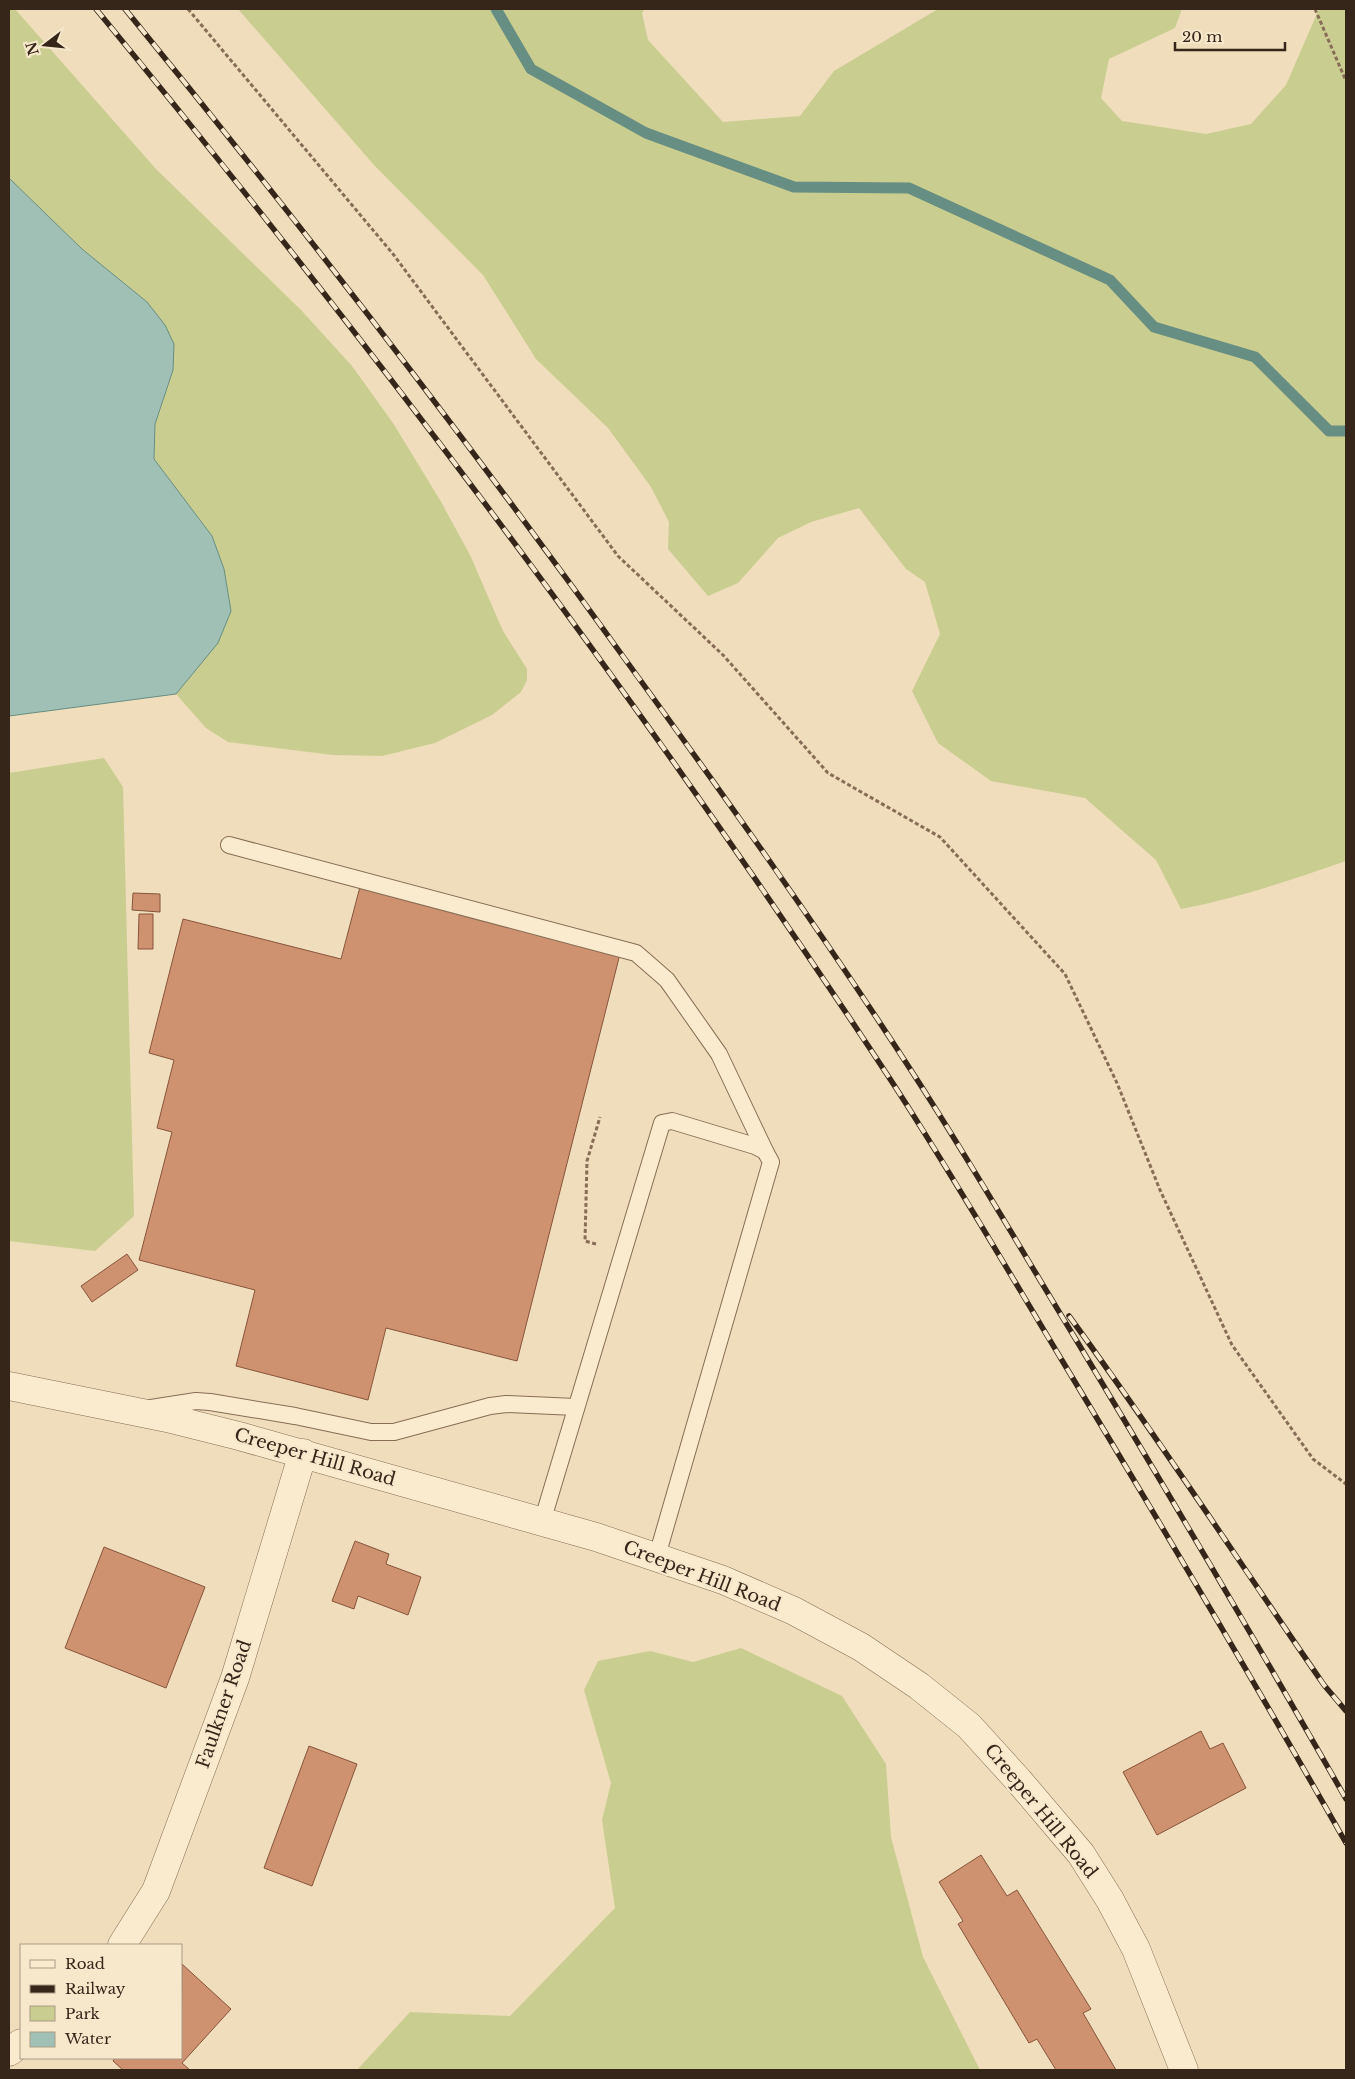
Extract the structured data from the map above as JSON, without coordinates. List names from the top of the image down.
{
  "streets": {
    "street": ["Creeper Hill Road", "Faulkner Road"]
  },
  "crossings": [
    ["Creeper Hill Road", "Faulkner Road"]
  ],
  "legend": [
    "Road",
    "Railway",
    "Park",
    "Water"
  ],
  "scale_bar": "20 m",
  "north": "left"
}
